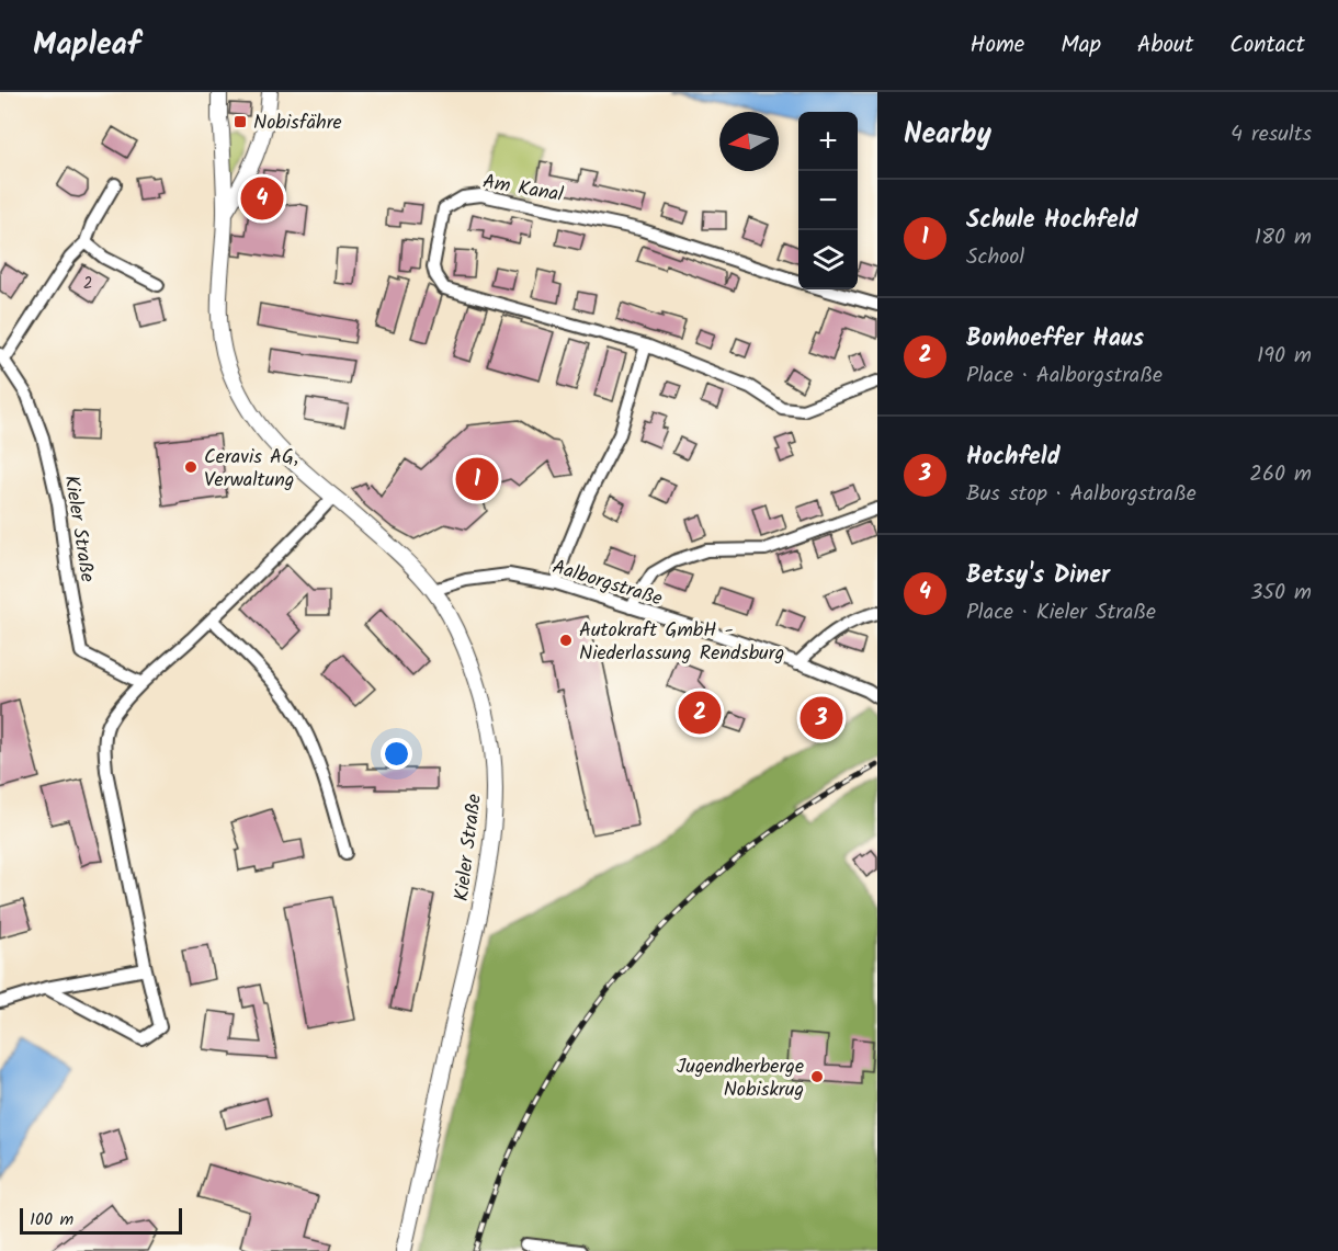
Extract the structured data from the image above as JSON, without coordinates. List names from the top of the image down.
{
  "streets": {
    "main road": ["Kieler Straße"],
    "street": ["Am Kanal", "Aalborgstraße"]
  },
  "crossings": [
    ["Kieler Straße", "Aalborgstraße"]
  ],
  "places": {
    "transit": ["Nobisfähre"],
    "other": ["Ceravis AG, Verwaltung", "Autokraft GmbH - Niederlassung Rendsburg", "Jugendherberge Nobiskrug"]
  },
  "house_numbers": ["2"],
  "scale_bar": "100 m",
  "north": "left",
  "page": {
    "header": "Mapleaf",
    "nav": [
      "Home",
      "Map",
      "About",
      "Contact"
    ],
    "heading": ["Nearby", "4 results"],
    "map_buttons": ["+", "−"],
    "pins": [
      "4",
      "1",
      "2",
      "3"
    ],
    "list": [
      {
        "mark": "1",
        "name": "Schule Hochfeld",
        "note": "School",
        "value": "180 m"
      },
      {
        "mark": "2",
        "name": "Bonhoeffer Haus",
        "note": "Place · Aalborgstraße",
        "value": "190 m"
      },
      {
        "mark": "3",
        "name": "Hochfeld",
        "note": "Bus stop · Aalborgstraße",
        "value": "260 m"
      },
      {
        "mark": "4",
        "name": "Betsy's Diner",
        "note": "Place · Kieler Straße",
        "value": "350 m"
      }
    ],
    "scale": "100 m"
  }
}
